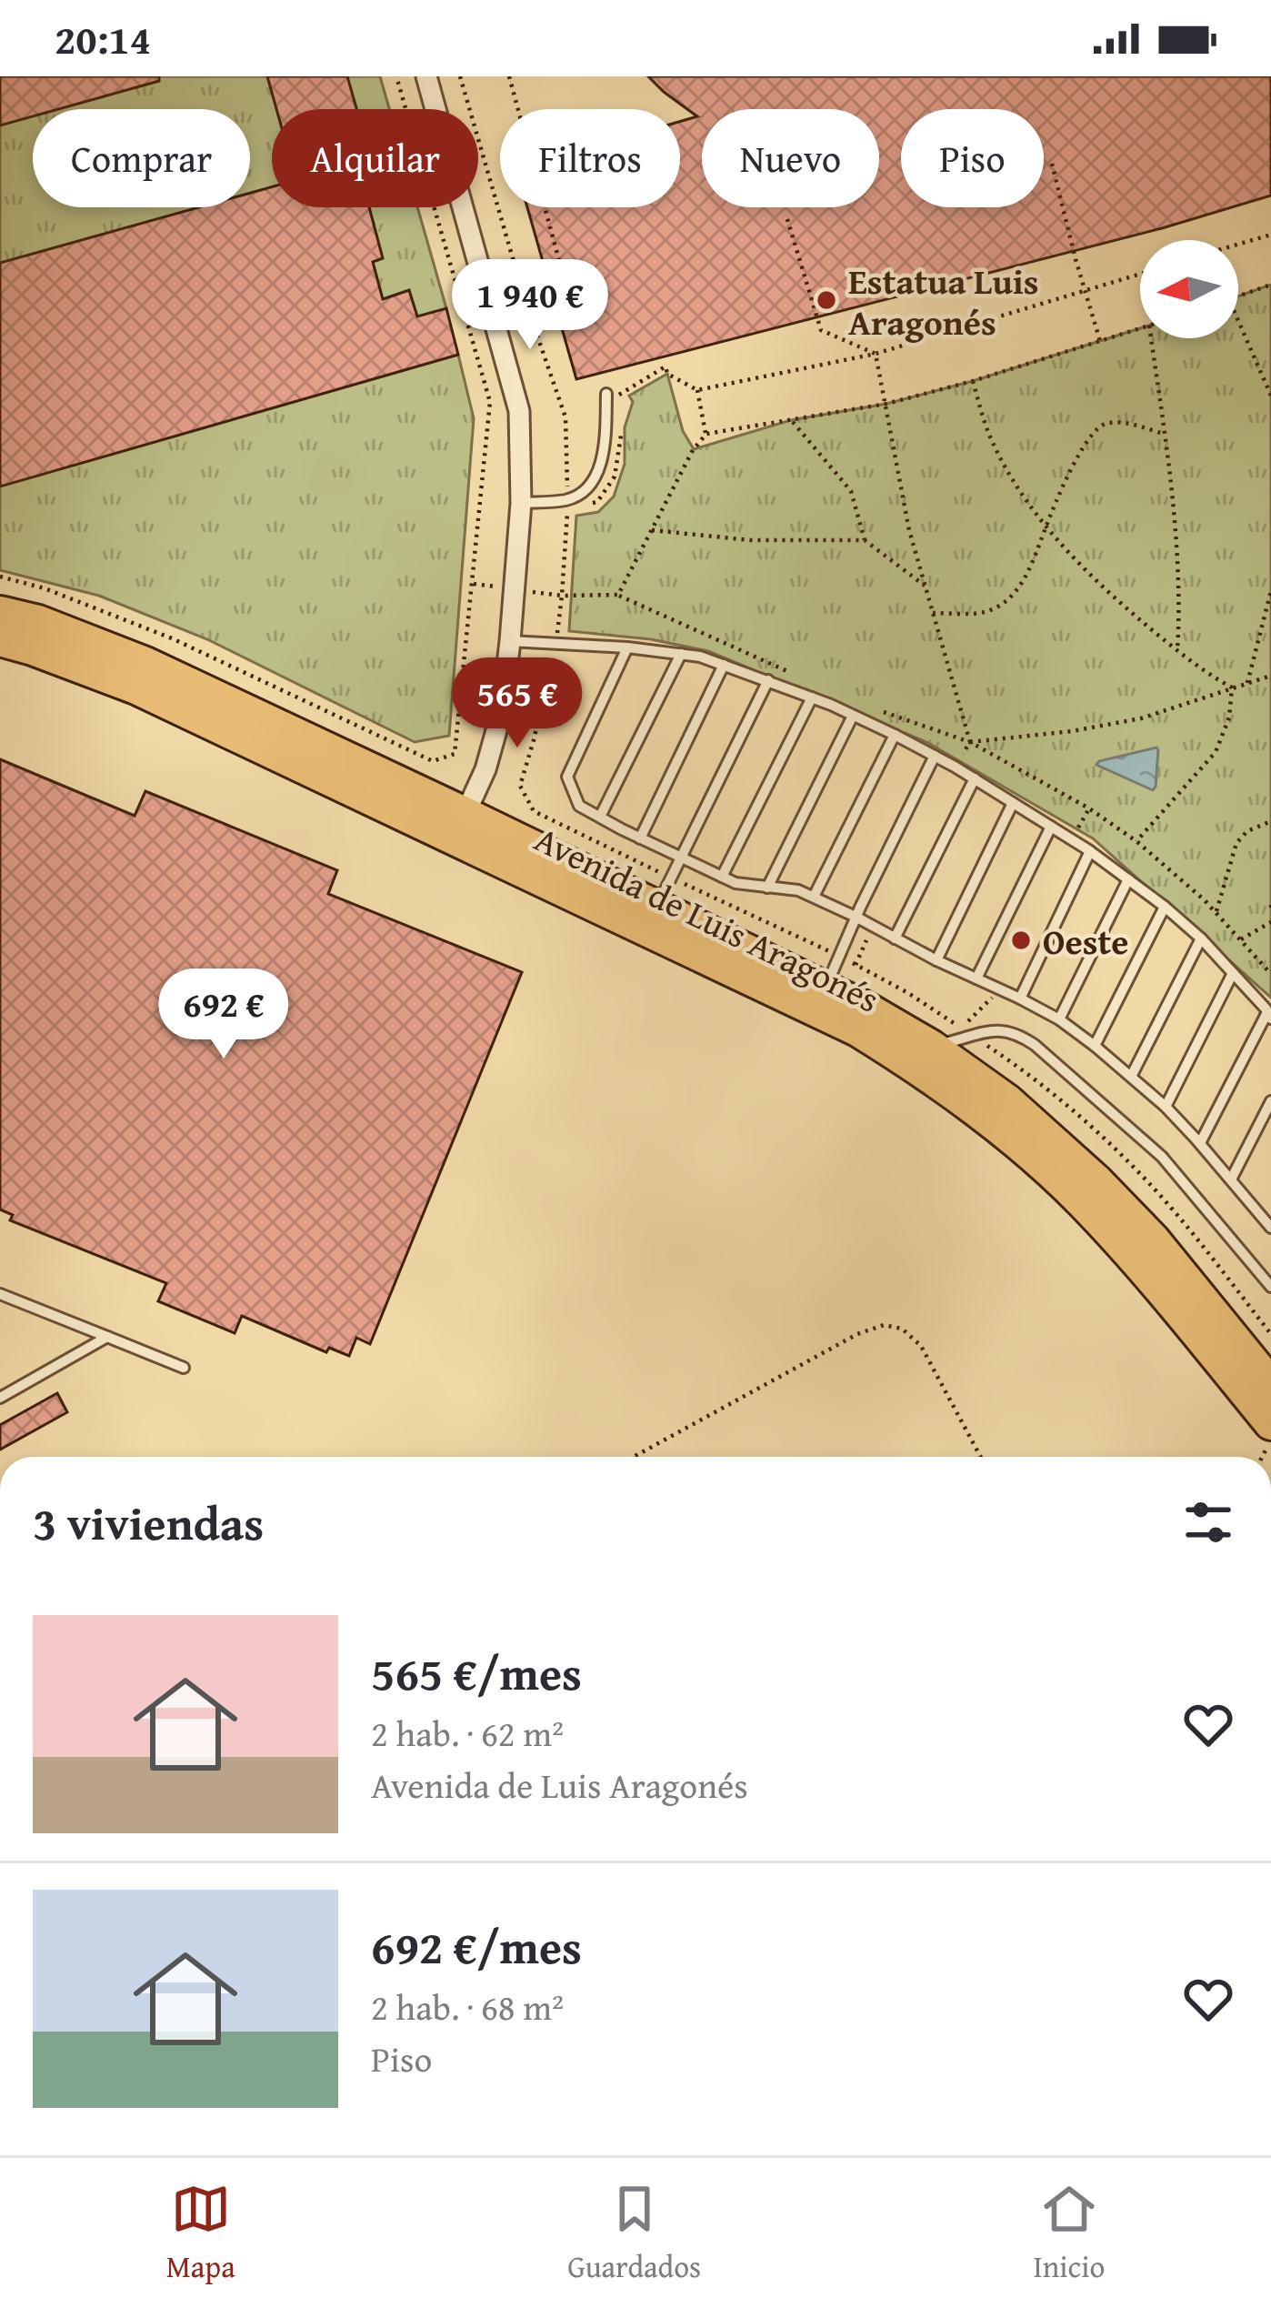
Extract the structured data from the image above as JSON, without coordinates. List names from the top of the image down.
{
  "streets": {
    "main road": ["Avenida de Luis Aragonés"]
  },
  "places": ["Estatua Luis Aragonés", "Oeste"],
  "north": "left",
  "page": {
    "status": "20:14",
    "chip": [
      "Comprar",
      "Alquilar",
      "Filtros",
      "Nuevo",
      "Piso"
    ],
    "price": ["1 940 €", "565 €", "692 €"],
    "heading": "3 viviendas",
    "list": [
      {
        "name": "565 €/mes",
        "note": "2 hab. · 62 m² · Avenida de Luis Aragonés"
      },
      {
        "name": "692 €/mes",
        "note": "2 hab. · 68 m² · Piso"
      }
    ],
    "tabs": ["Mapa", "Guardados", "Inicio"]
  }
}
